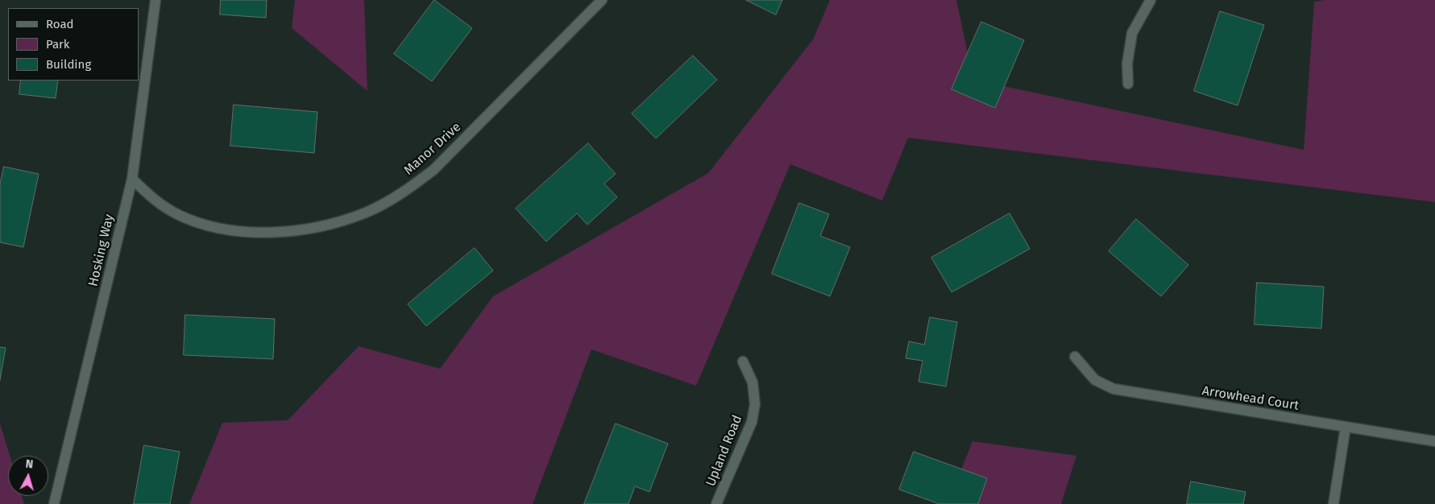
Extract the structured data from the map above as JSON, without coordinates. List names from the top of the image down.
{
  "streets": {
    "street": [
      "Manor Drive",
      "Hosking Way",
      "Arrowhead Court",
      "Upland Road"
    ]
  },
  "crossings": [
    ["Manor Drive", "Hosking Way"]
  ],
  "legend": ["Road", "Park", "Building"],
  "north": "top"
}
